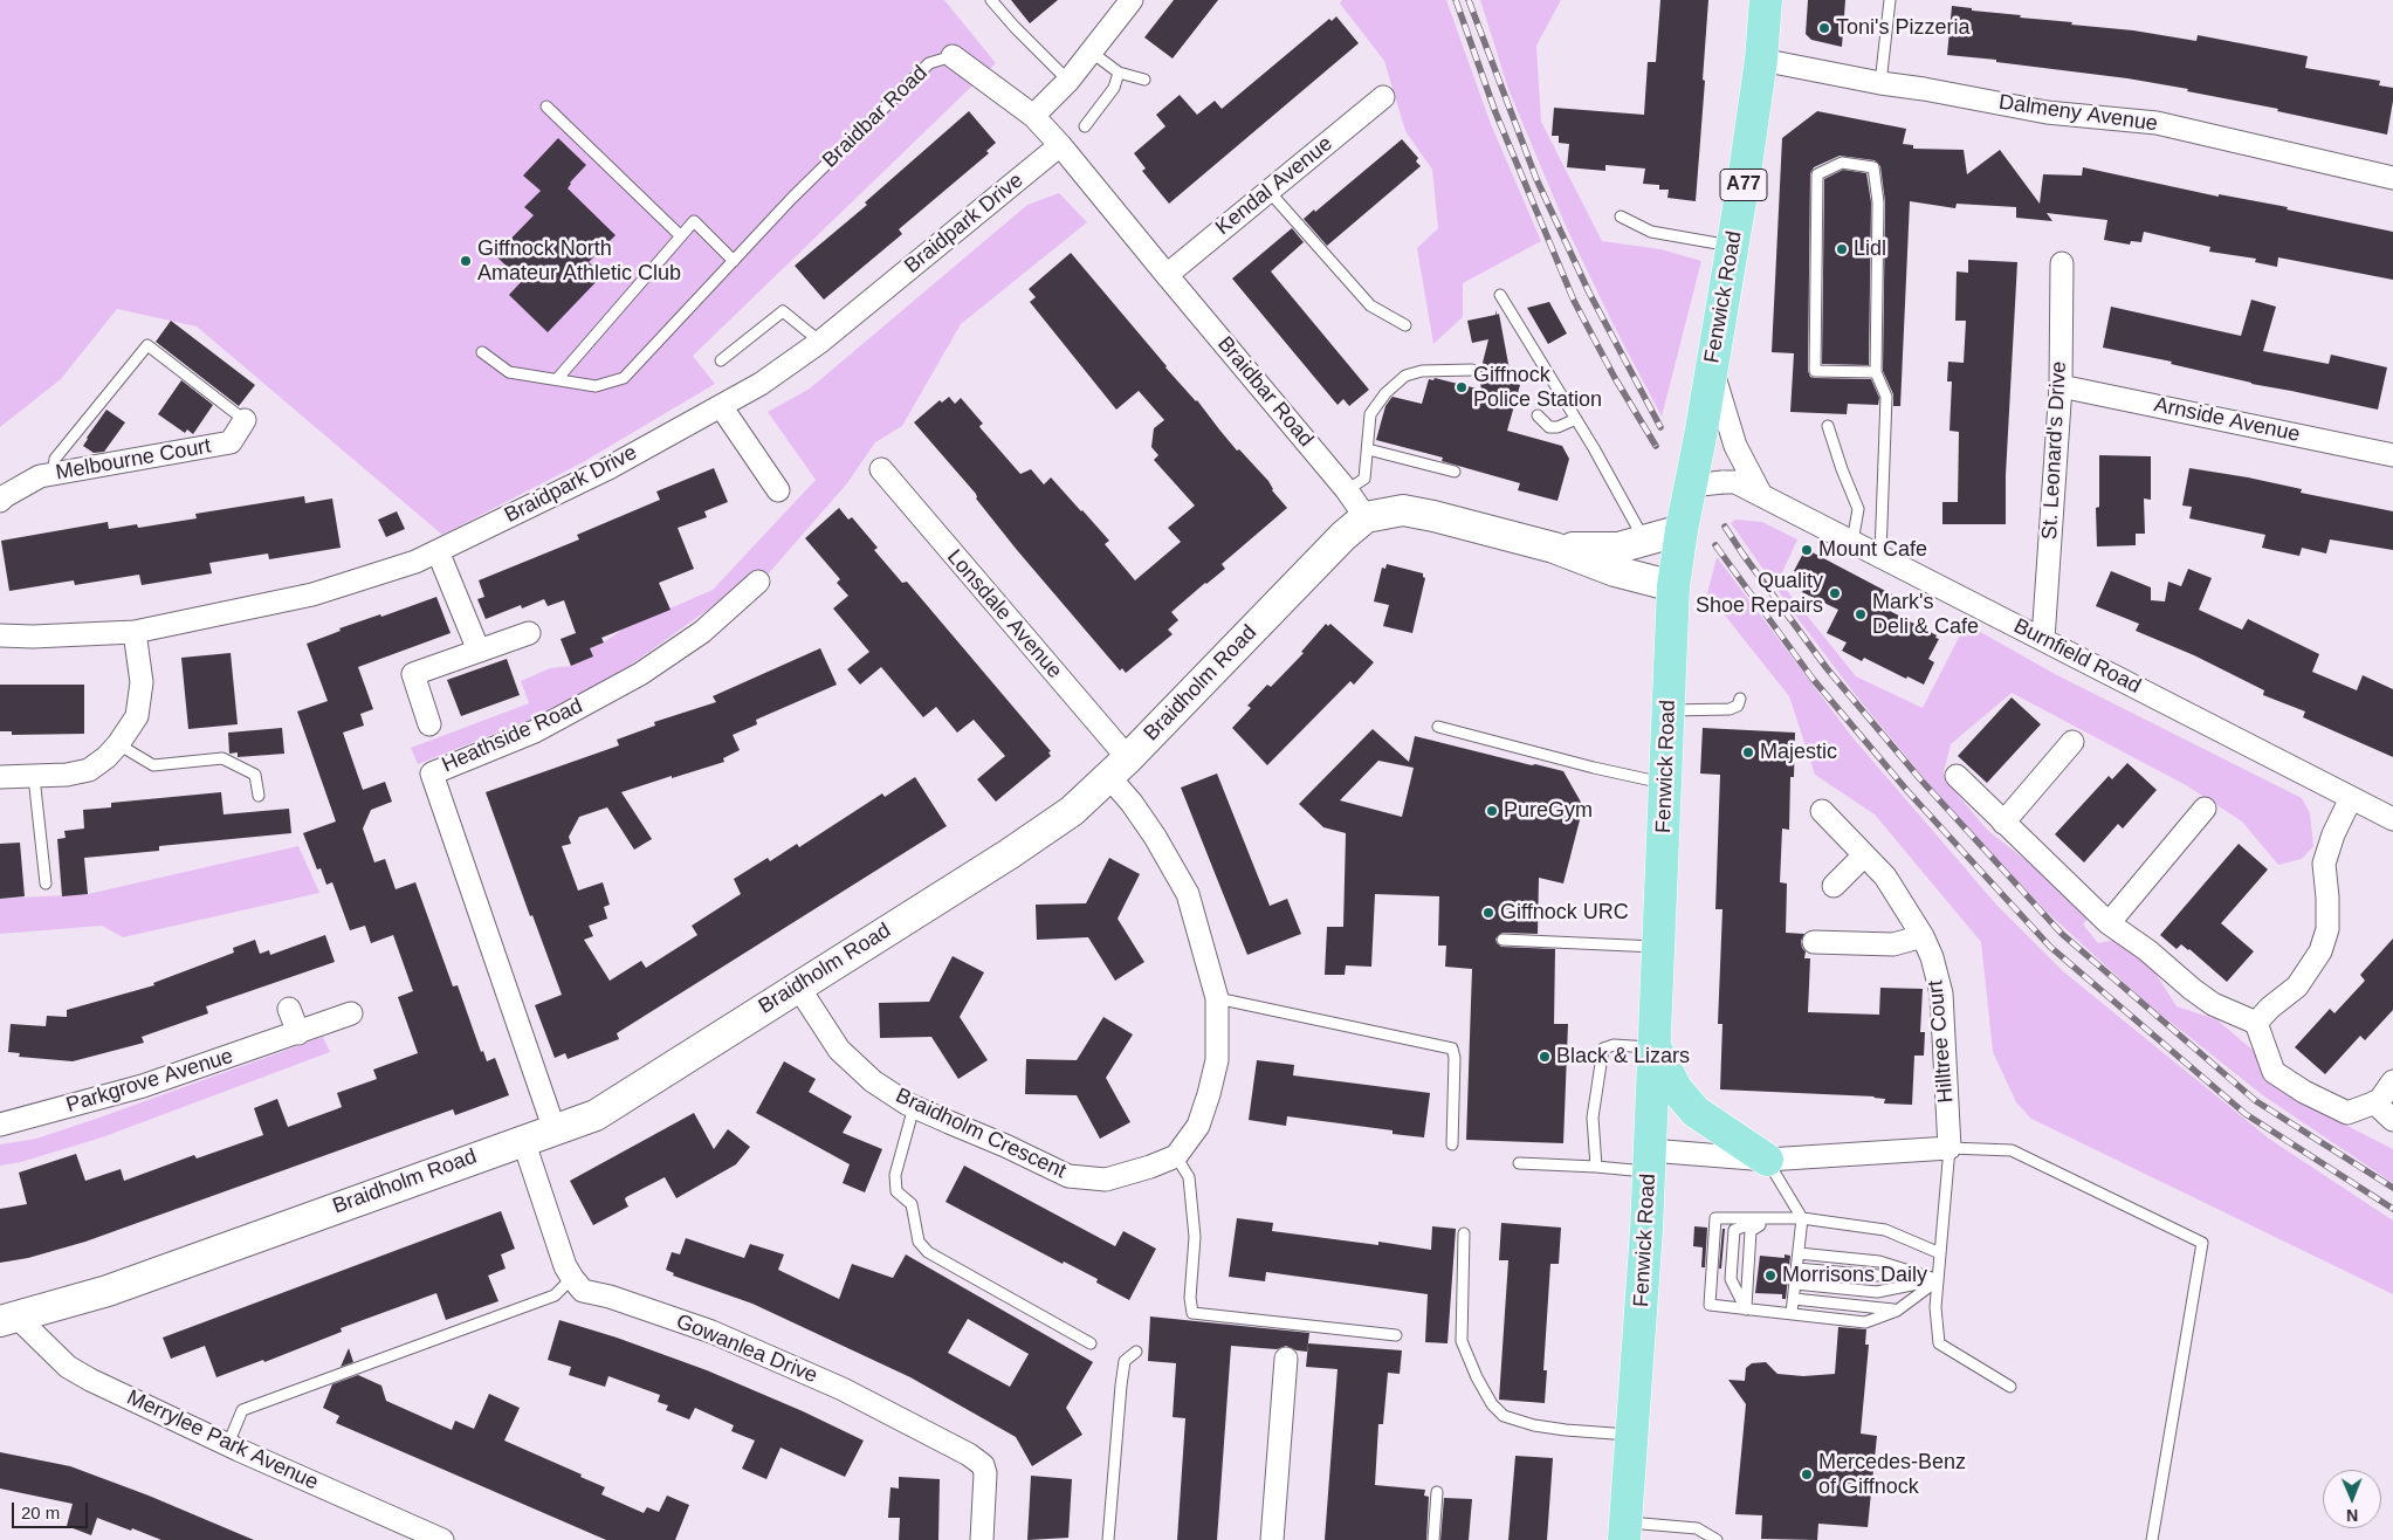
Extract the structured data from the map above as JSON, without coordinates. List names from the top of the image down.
{
  "streets": {
    "main road": ["A77", "Fenwick Road"],
    "street": [
      "Dalmeny Avenue",
      "Braidbar Road",
      "Kendal Avenue",
      "Braidpark Drive",
      "Arnside Avenue",
      "St. Leonard's Drive",
      "Melbourne Court",
      "Lonsdale Avenue",
      "Burnfield Road",
      "Braidholm Road",
      "Heathside Road",
      "Hilltree Court",
      "Parkgrove Avenue",
      "Braidholm Crescent",
      "Gowanlea Drive",
      "Merrylee Park Avenue"
    ]
  },
  "crossings": [
    ["Dalmeny Avenue", "Fenwick Road"],
    ["Braidbar Road", "Kendal Avenue"],
    ["Braidbar Road", "Braidpark Drive"],
    ["Braidbar Road", "Braidholm Road"],
    ["Fenwick Road", "Burnfield Road"],
    ["Fenwick Road", "Braidholm Road"],
    ["Arnside Avenue", "St. Leonard's Drive"],
    ["St. Leonard's Drive", "Burnfield Road"],
    ["Lonsdale Avenue", "Braidholm Road"],
    ["Braidholm Road", "Heathside Road"],
    ["Braidholm Road", "Braidholm Crescent"],
    ["Braidholm Road", "Merrylee Park Avenue"]
  ],
  "places": [
    "Toni's Pizzeria",
    "Lidl",
    "Giffnock North Amateur Athletic Club",
    "Giffnock Police Station",
    "Mount Cafe",
    "Quality Shoe Repairs",
    "Mark's Deli & Cafe",
    "Majestic",
    "PureGym",
    "Giffnock URC",
    "Black & Lizars",
    "Morrisons Daily",
    "Mercedes-Benz of Giffnock"
  ],
  "scale_bar": "20 m",
  "north": "bottom"
}
